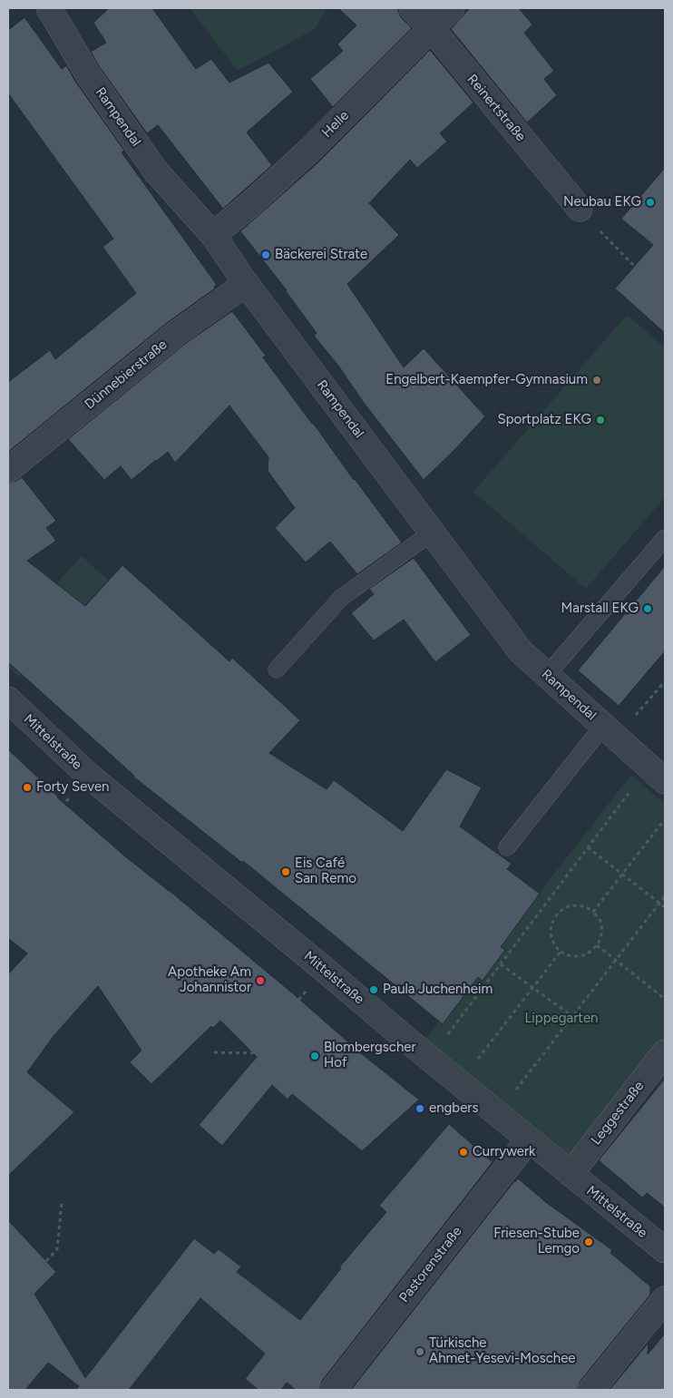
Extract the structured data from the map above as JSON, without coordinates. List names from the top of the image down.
{
  "streets": {
    "street": [
      "Reinertstraße",
      "Rampendal",
      "Helle",
      "Dünnebierstraße",
      "Mittelstraße",
      "Leggestraße",
      "Pastorenstraße"
    ]
  },
  "crossings": [
    ["Reinertstraße", "Helle"],
    ["Rampendal", "Helle"],
    ["Rampendal", "Dünnebierstraße"],
    ["Mittelstraße", "Leggestraße"],
    ["Mittelstraße", "Pastorenstraße"]
  ],
  "parks": ["Lippegarten"],
  "places": [
    "Neubau EKG",
    "Bäckerei Strate",
    "Engelbert-Kaempfer-Gymnasium",
    "Sportplatz EKG",
    "Marstall EKG",
    "Forty Seven",
    "Eis Café San Remo",
    "Apotheke Am Johannistor",
    "Paula Juchenheim",
    "Blombergscher Hof",
    "engbers",
    "Currywerk",
    "Friesen-Stube Lemgo",
    "Türkische Ahmet-Yesevi-Moschee"
  ]
}
